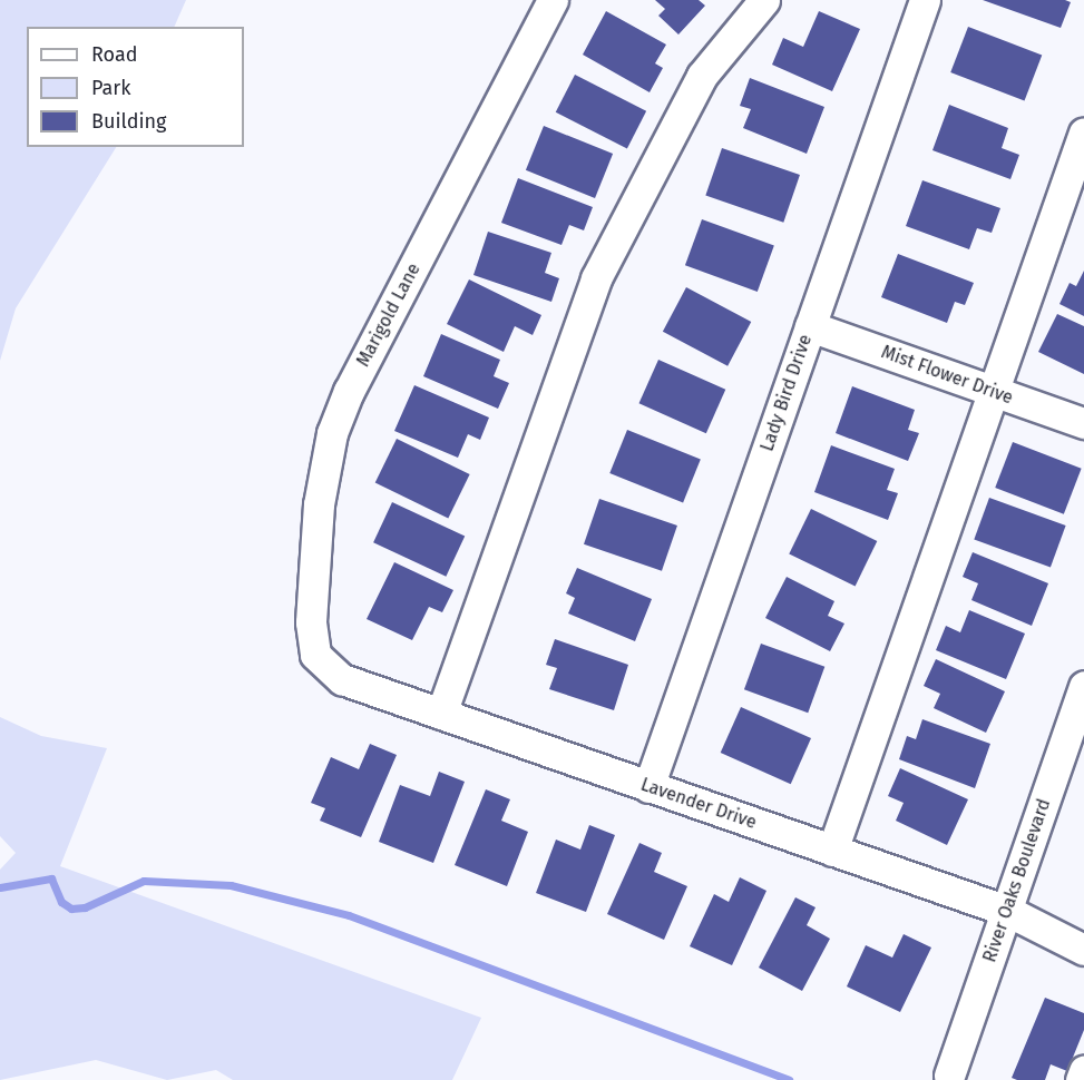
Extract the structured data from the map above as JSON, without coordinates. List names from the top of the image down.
{
  "streets": {
    "street": [
      "Marigold Lane",
      "Mist Flower Drive",
      "Lady Bird Drive",
      "Lavender Drive",
      "River Oaks Boulevard"
    ]
  },
  "crossings": [
    ["Marigold Lane", "Lavender Drive"],
    ["Mist Flower Drive", "Lady Bird Drive"],
    ["Lady Bird Drive", "Lavender Drive"],
    ["Lavender Drive", "River Oaks Boulevard"]
  ],
  "legend": ["Road", "Park", "Building"]
}
